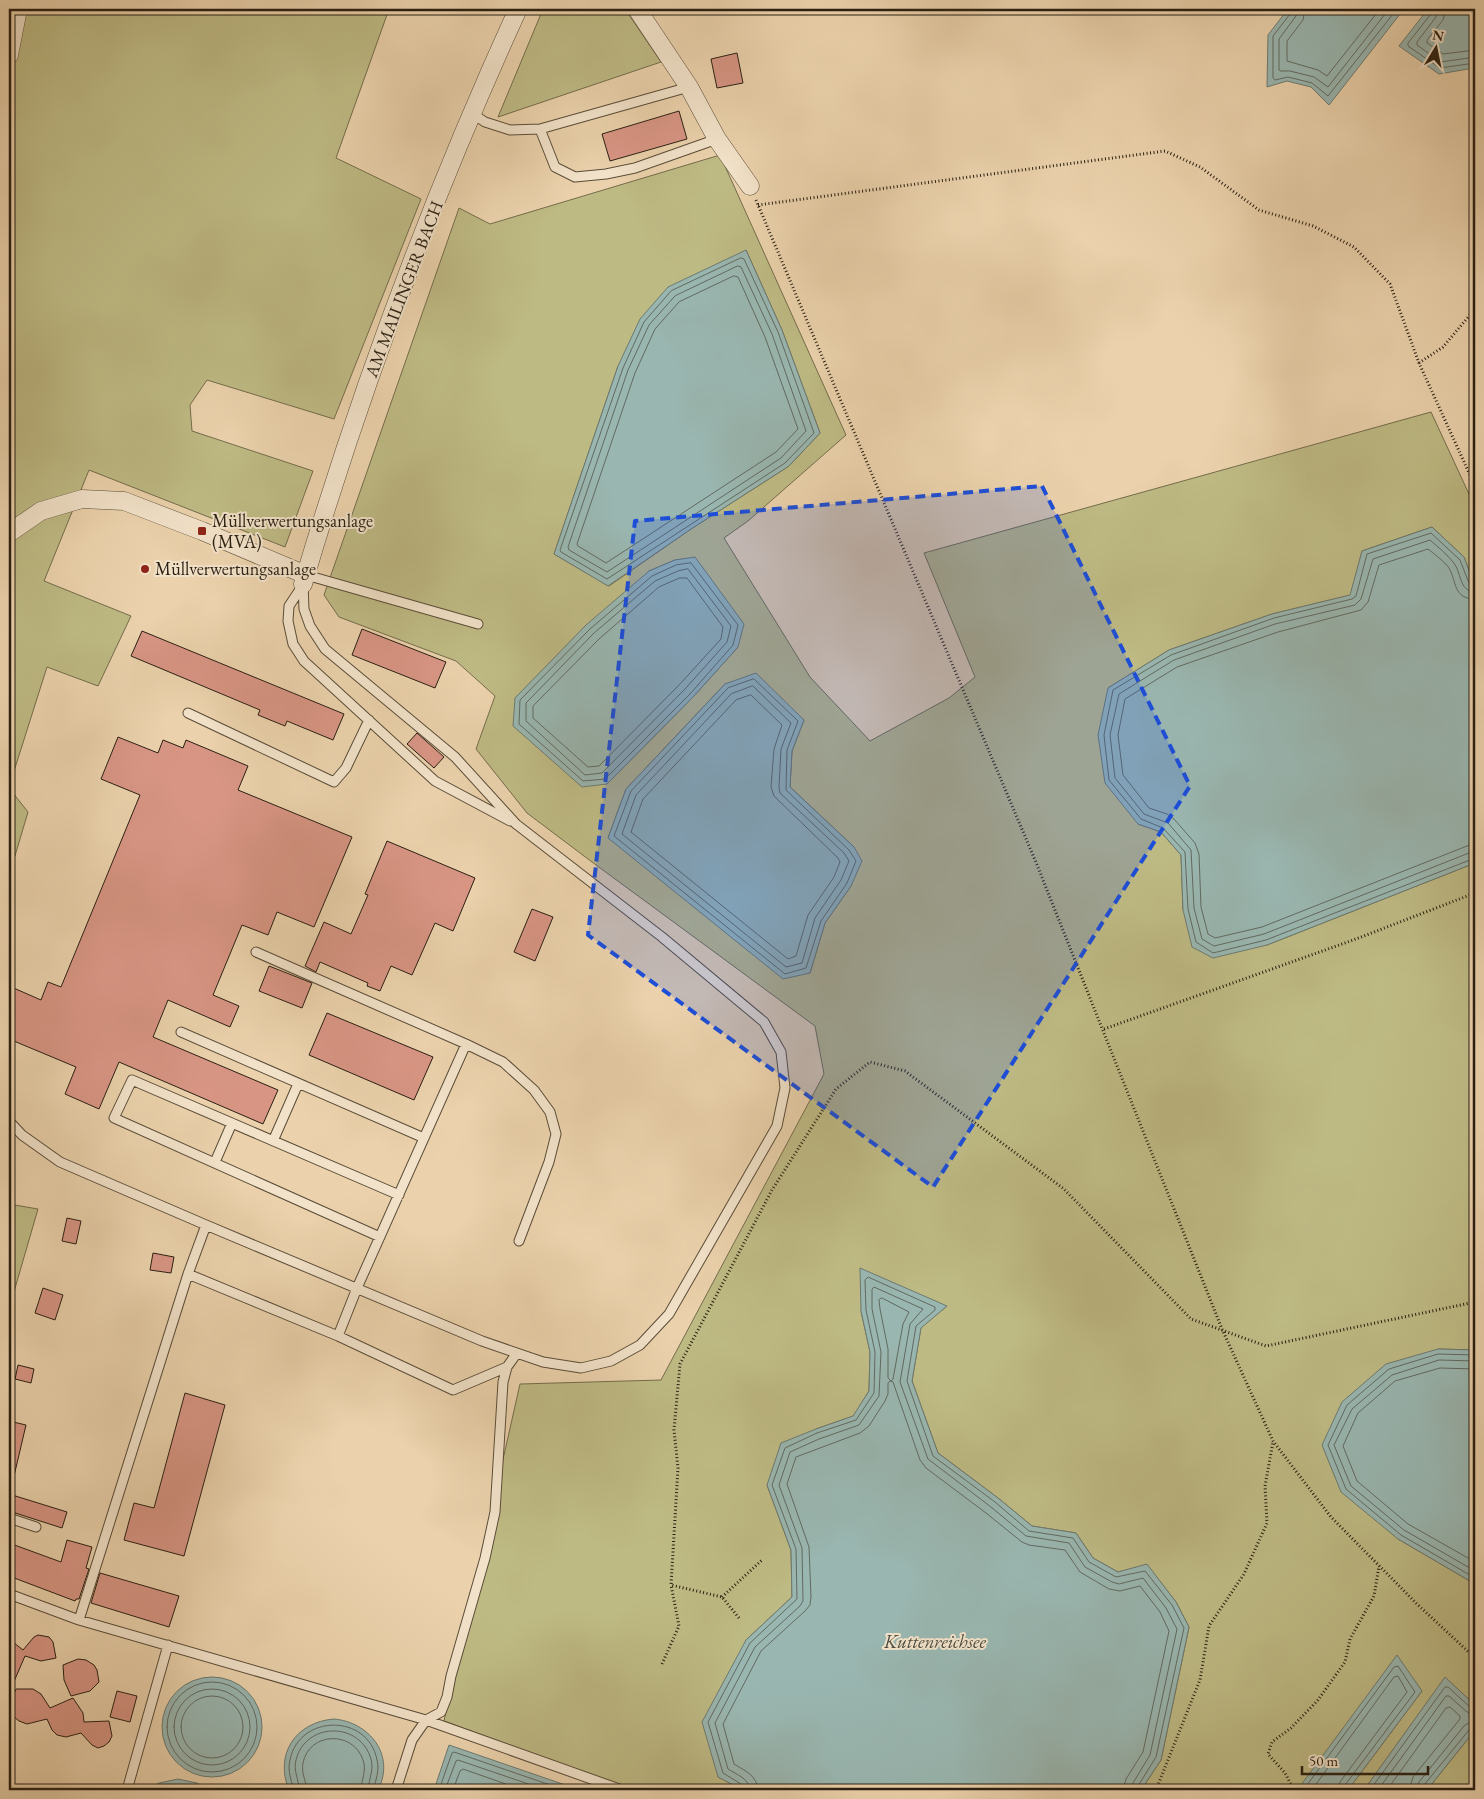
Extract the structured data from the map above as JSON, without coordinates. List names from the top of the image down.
{
  "streets": {
    "street": ["AM MAILINGER BACH"]
  },
  "water": ["Kuttenreichsee"],
  "places": {
    "transit": ["Müllverwertungsanlage (MVA)"],
    "other": ["Müllverwertungsanlage"]
  },
  "scale_bar": "50 m",
  "north": "top"
}
